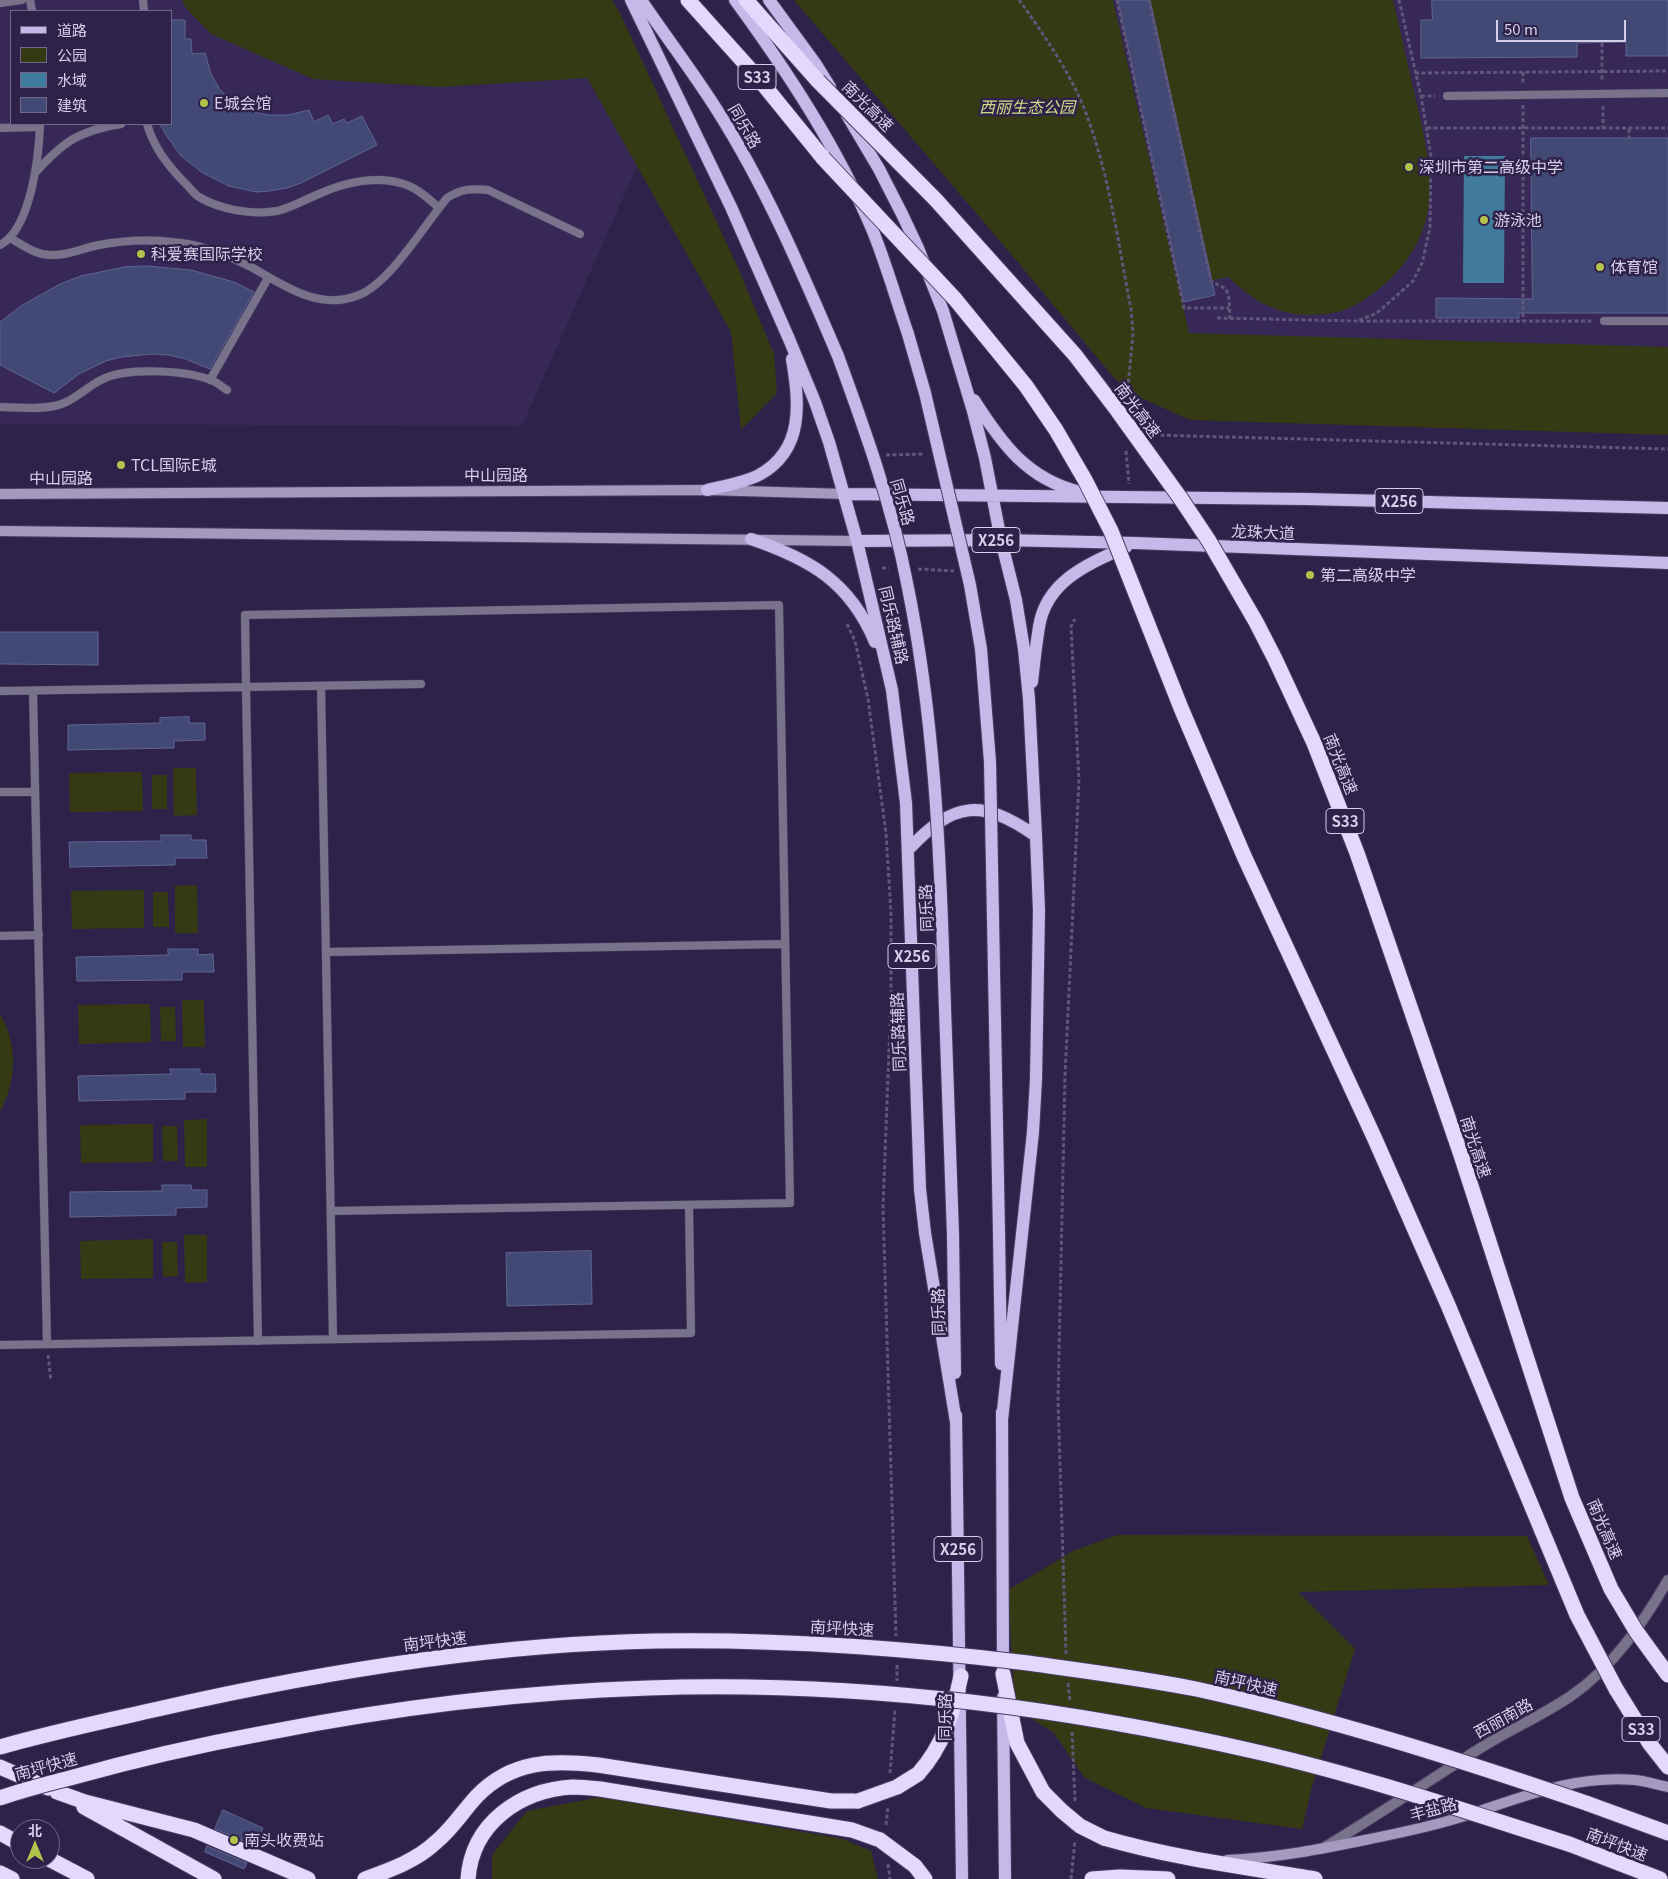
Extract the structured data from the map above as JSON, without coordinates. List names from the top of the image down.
{
  "streets": {
    "highway": ["S33", "南光高速", "南坪快速"],
    "main road": [
      "同乐路",
      "中山园路",
      "X256",
      "龙珠大道",
      "同乐路辅路",
      "丰盐路"
    ],
    "street": ["西丽南路"]
  },
  "crossings": [
    ["同乐路", "同乐路辅路"],
    ["中山园路", "龙珠大道"],
    ["中山园路", "同乐路辅路"],
    ["X256", "龙珠大道"],
    ["龙珠大道", "同乐路辅路"],
    ["西丽南路", "丰盐路"]
  ],
  "parks": ["西丽生态公园"],
  "places": [
    "E城会馆",
    "深圳市第二高级中学",
    "游泳池",
    "科爱赛国际学校",
    "体育馆",
    "TCL国际E城",
    "第二高级中学",
    "南头收费站"
  ],
  "legend": [
    "道路",
    "公园",
    "水域",
    "建筑"
  ],
  "scale_bar": "50 m",
  "north": "top"
}
